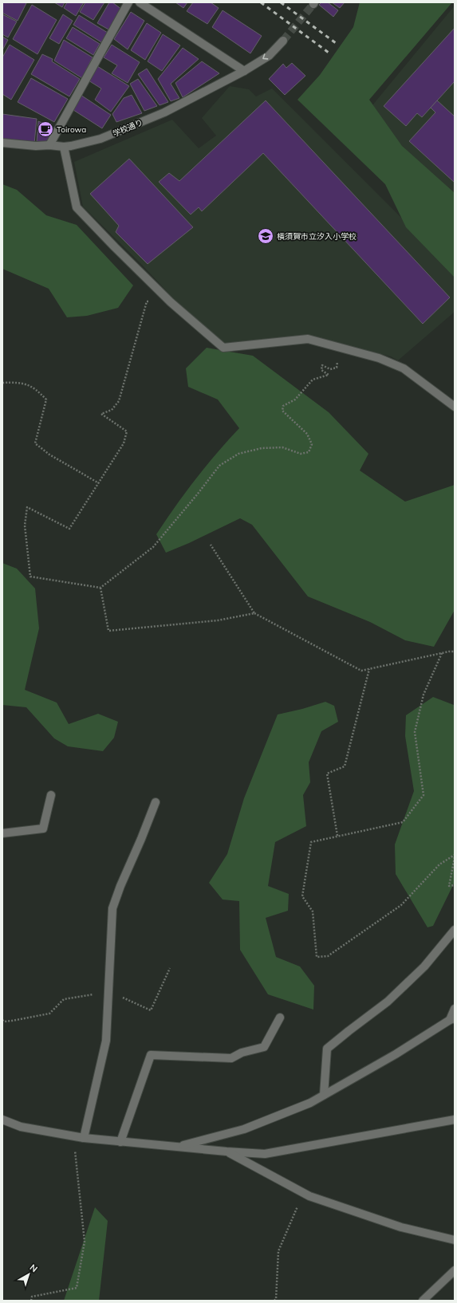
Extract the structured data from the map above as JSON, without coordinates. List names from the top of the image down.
{
  "streets": {
    "street": ["学校通り"]
  },
  "places": {
    "cafe": ["Toirowa"],
    "school or university": ["横須賀市立汐入小学校"]
  },
  "north": "top right"
}
